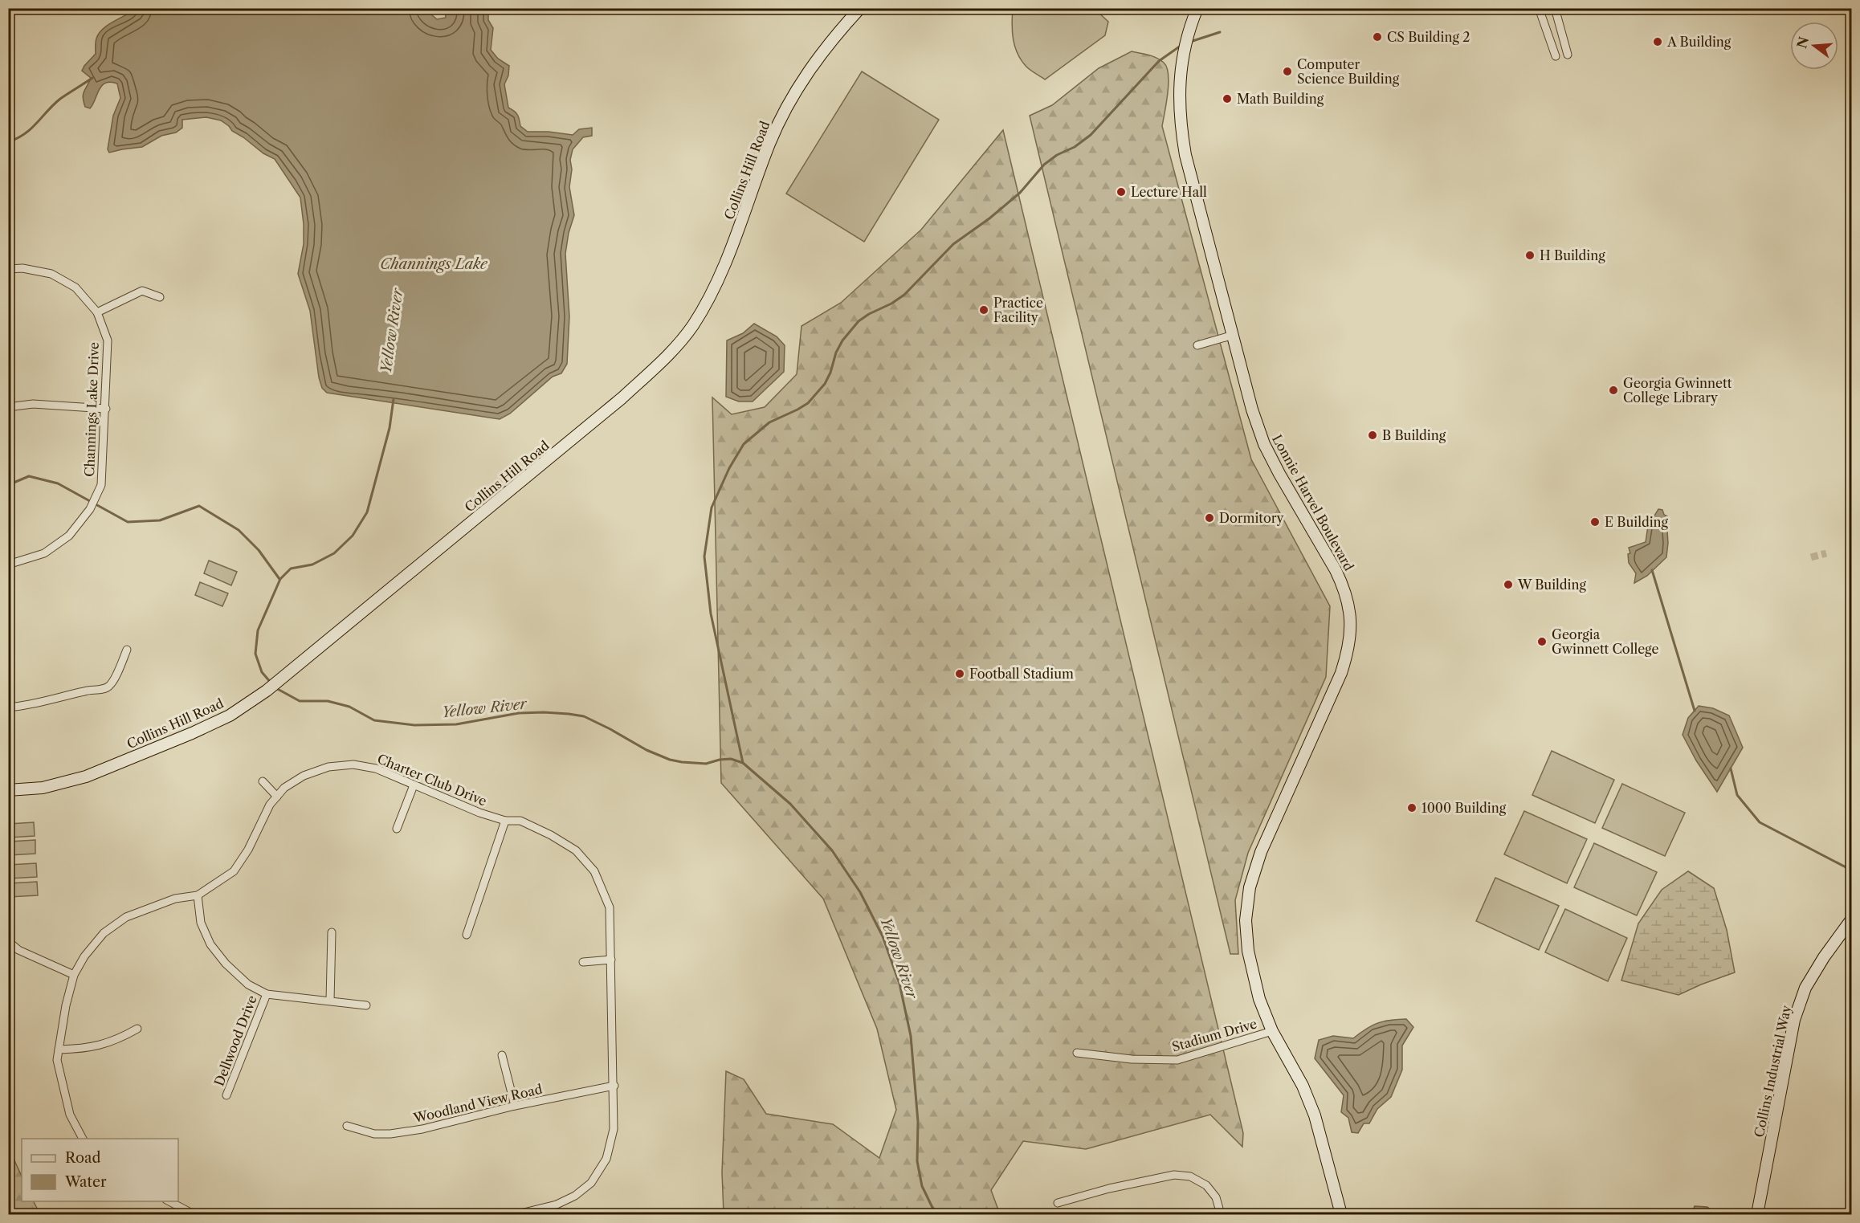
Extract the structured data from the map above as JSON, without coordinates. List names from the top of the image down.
{
  "streets": {
    "street": [
      "Collins Hill Road",
      "Channings Lake Drive",
      "Lonnie Harvel Boulevard",
      "Charter Club Drive",
      "Stadium Drive",
      "Dellwood Drive",
      "Collins Industrial Way",
      "Woodland View Road"
    ]
  },
  "crossings": [
    ["Lonnie Harvel Boulevard", "Stadium Drive"],
    ["Charter Club Drive", "Woodland View Road"]
  ],
  "water": ["Channings Lake", "Yellow River"],
  "places": [
    "CS Building 2",
    "A Building",
    "Computer Science Building",
    "Math Building",
    "Lecture Hall",
    "H Building",
    "Practice Facility",
    "Georgia Gwinnett College Library",
    "B Building",
    "Dormitory",
    "E Building",
    "W Building",
    "Georgia Gwinnett College",
    "Football Stadium",
    "1000 Building"
  ],
  "legend": ["Road", "Water"],
  "north": "left"
}
